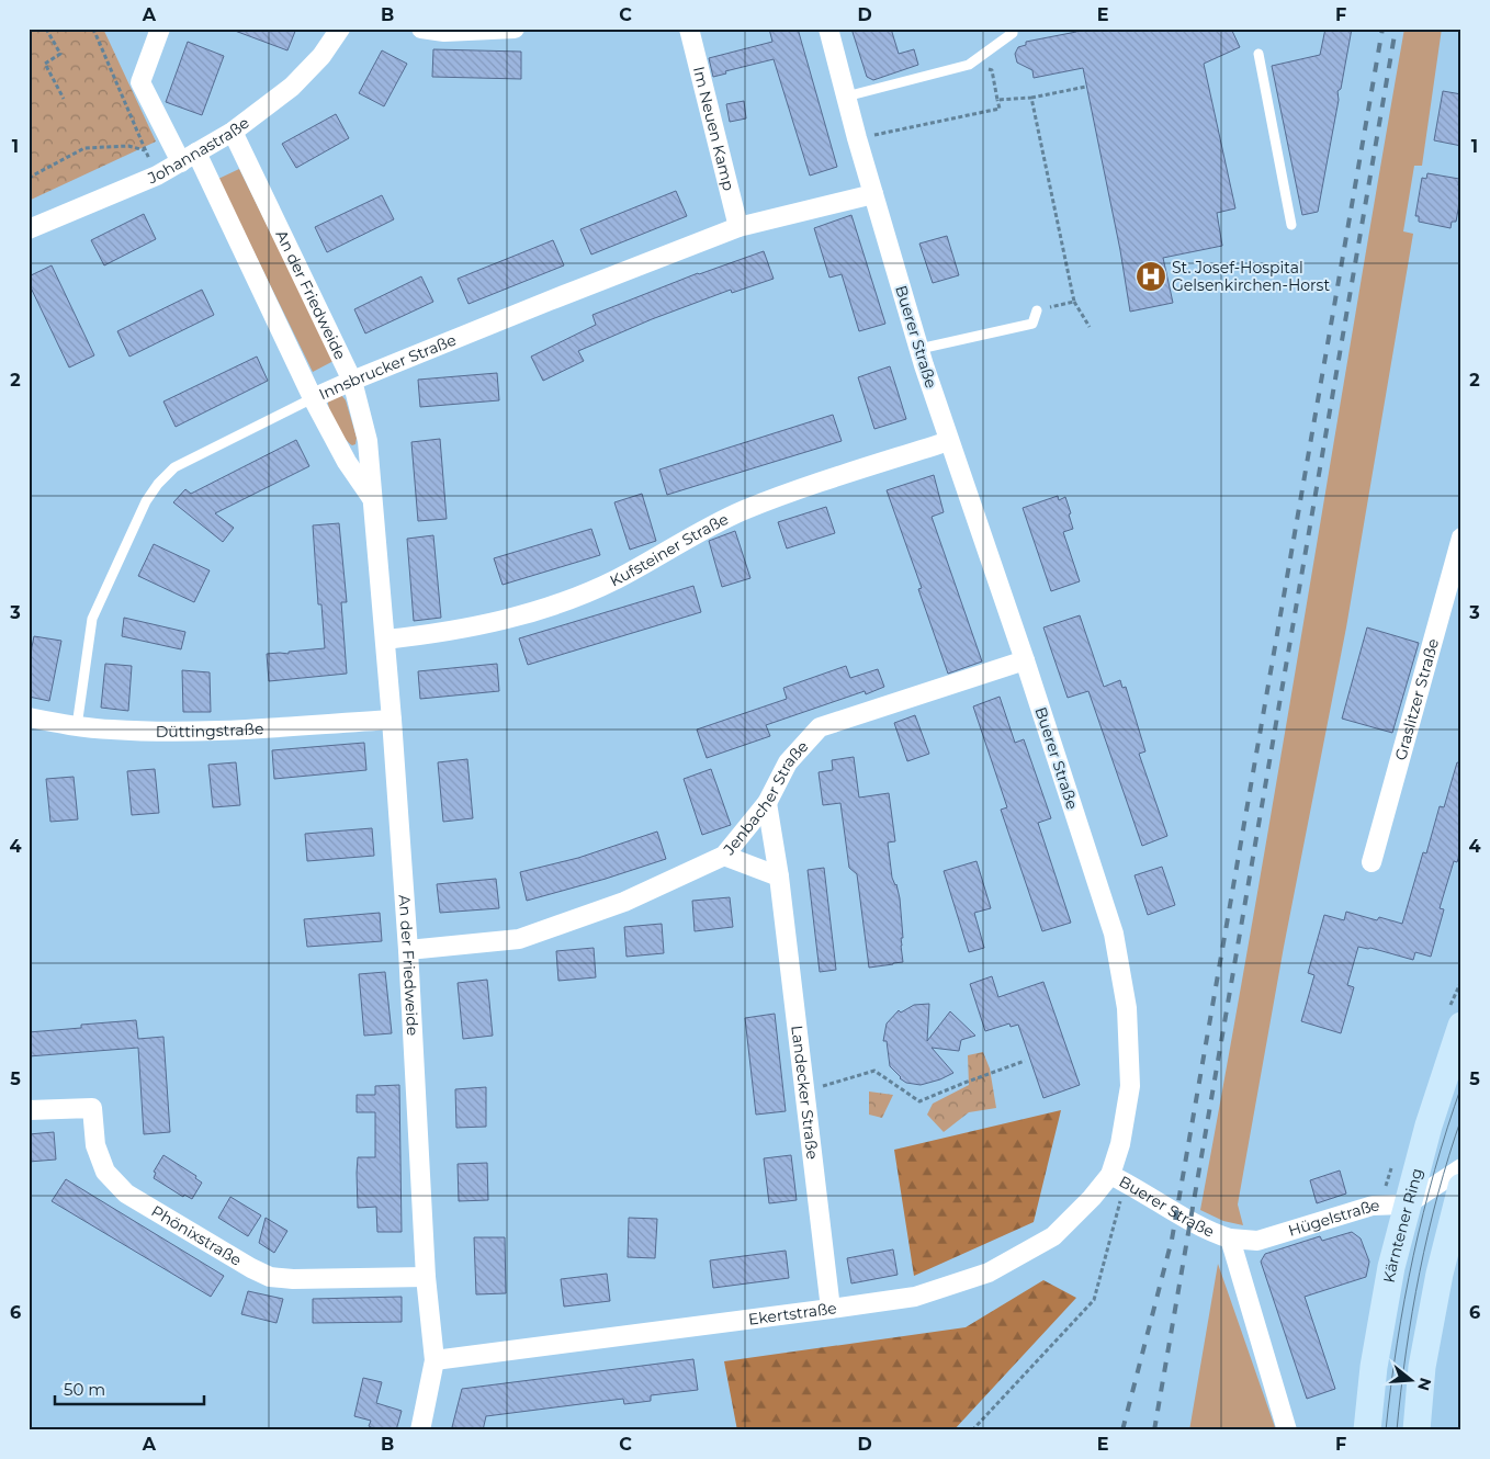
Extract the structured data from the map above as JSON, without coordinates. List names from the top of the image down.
{
  "streets": {
    "main road": ["Kärntener Ring"],
    "street": [
      "Im Neuen Kamp",
      "Johannastraße",
      "An der Friedweide",
      "Buerer Straße",
      "Innsbrucker Straße",
      "Kufsteiner Straße",
      "Graslitzer Straße",
      "Düttingstraße",
      "Jenbacher Straße",
      "Landecker Straße",
      "Hügelstraße",
      "Phönixstraße",
      "Ekertstraße"
    ]
  },
  "crossings": [
    ["Im Neuen Kamp", "Innsbrucker Straße"],
    ["Johannastraße", "An der Friedweide"],
    ["An der Friedweide", "Innsbrucker Straße"],
    ["An der Friedweide", "Kufsteiner Straße"],
    ["An der Friedweide", "Düttingstraße"],
    ["An der Friedweide", "Jenbacher Straße"],
    ["An der Friedweide", "Phönixstraße"],
    ["An der Friedweide", "Ekertstraße"],
    ["Buerer Straße", "Innsbrucker Straße"],
    ["Buerer Straße", "Kufsteiner Straße"],
    ["Buerer Straße", "Jenbacher Straße"],
    ["Buerer Straße", "Hügelstraße"],
    ["Buerer Straße", "Ekertstraße"],
    ["Innsbrucker Straße", "Düttingstraße"],
    ["Jenbacher Straße", "Landecker Straße"],
    ["Landecker Straße", "Ekertstraße"],
    ["Hügelstraße", "Kärntener Ring"]
  ],
  "places": {
    "hospital": ["St. Josef-Hospital Gelsenkirchen-Horst"]
  },
  "scale_bar": "50 m",
  "north": "right",
  "grid": {
    "columns": [
      "A",
      "B",
      "C",
      "D",
      "E",
      "F"
    ],
    "rows": [
      "1",
      "2",
      "3",
      "4",
      "5",
      "6"
    ]
  }
}
